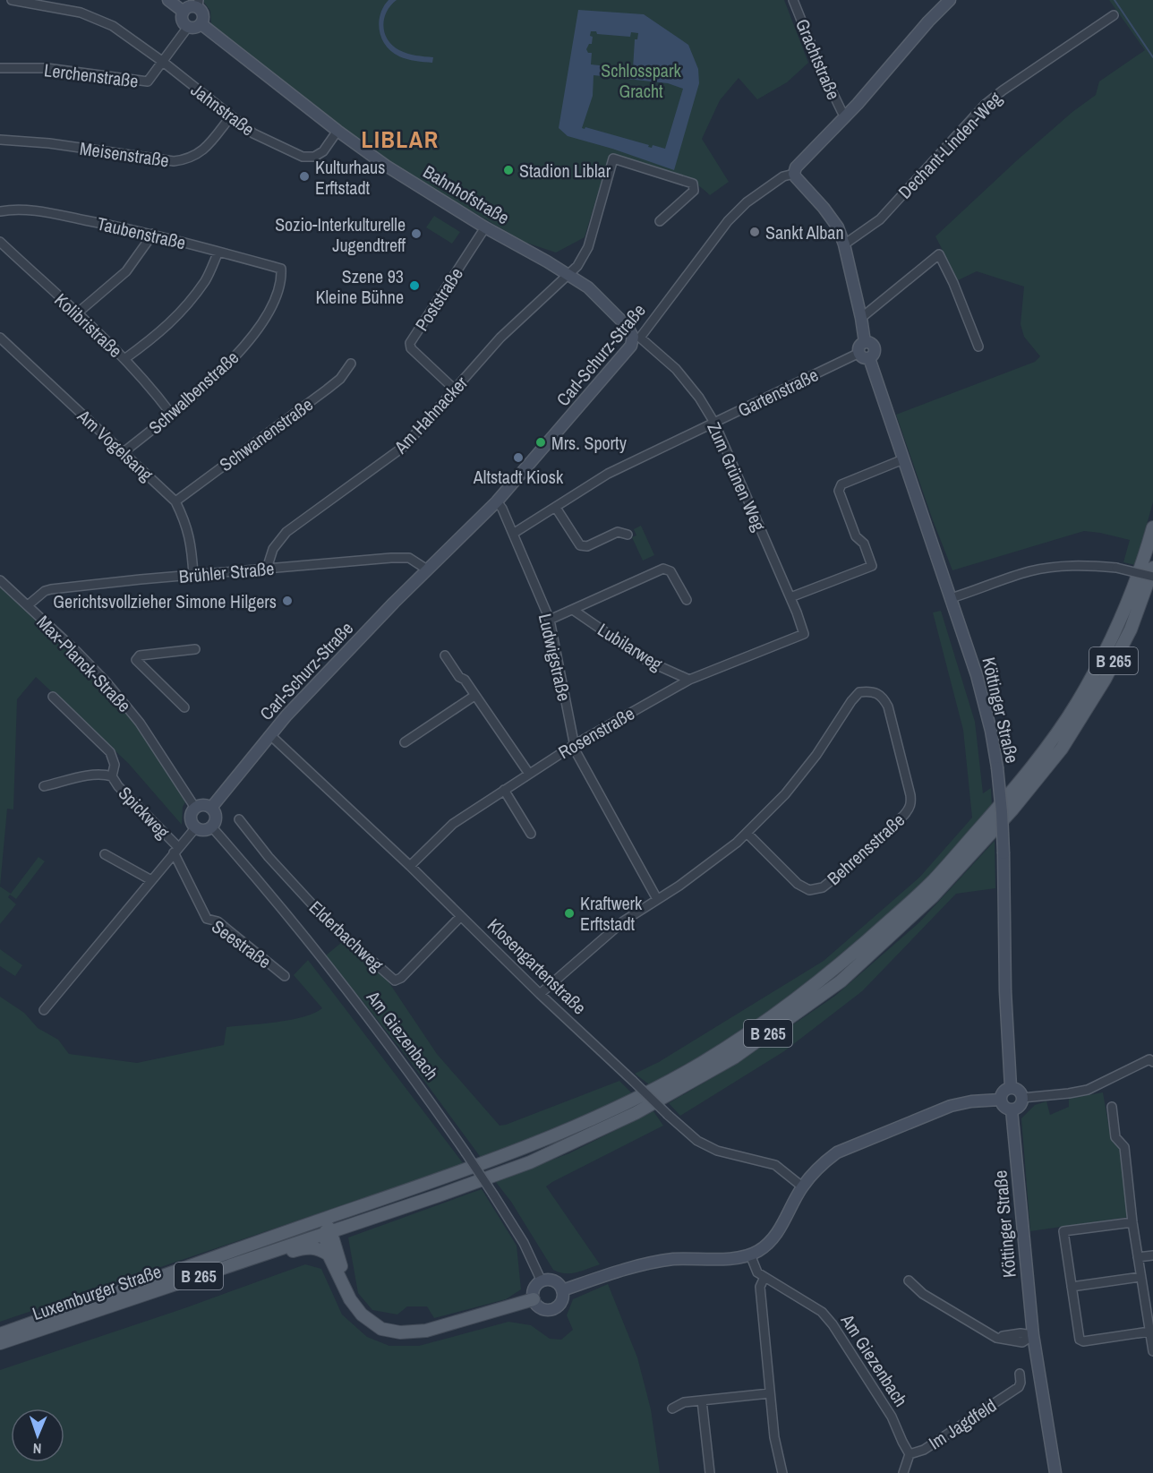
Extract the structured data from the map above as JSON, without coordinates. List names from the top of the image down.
{
  "streets": {
    "main road": ["B 265", "Luxemburger Straße"],
    "street": [
      "Grachtstraße",
      "Lerchenstraße",
      "Jahnstraße",
      "Dechant-Linden-Weg",
      "Meisenstraße",
      "Bahnhofstraße",
      "Taubenstraße",
      "Poststraße",
      "Kolibristraße",
      "Carl-Schurz-Straße",
      "Schwalbenstraße",
      "Gartenstraße",
      "Am Hahnacker",
      "Schwanenstraße",
      "Am Vogelsang",
      "Zum Grünen Weg",
      "Brühler Straße",
      "Lubilarweg",
      "Ludwigstraße",
      "Max-Planck-Straße",
      "Köttinger Straße",
      "Rosenstraße",
      "Spickweg",
      "Behrensstraße",
      "Elderbachweg",
      "Seestraße",
      "Klosengartenstraße",
      "Am Giezenbach",
      "Im Jagdfeld"
    ]
  },
  "crossings": [
    ["Grachtstraße", "Carl-Schurz-Straße"],
    ["Lerchenstraße", "Jahnstraße"],
    ["Lerchenstraße", "Bahnhofstraße"],
    ["Jahnstraße", "Meisenstraße"],
    ["Jahnstraße", "Bahnhofstraße"],
    ["Bahnhofstraße", "Poststraße"],
    ["Bahnhofstraße", "Carl-Schurz-Straße"],
    ["Bahnhofstraße", "Am Hahnacker"],
    ["Bahnhofstraße", "Zum Grünen Weg"],
    ["Taubenstraße", "Schwalbenstraße"],
    ["Poststraße", "Am Hahnacker"],
    ["Kolibristraße", "Schwalbenstraße"],
    ["Carl-Schurz-Straße", "Zum Grünen Weg"],
    ["Carl-Schurz-Straße", "Brühler Straße"],
    ["Carl-Schurz-Straße", "Ludwigstraße"],
    ["Carl-Schurz-Straße", "Max-Planck-Straße"],
    ["Carl-Schurz-Straße", "Klosengartenstraße"],
    ["Carl-Schurz-Straße", "Am Giezenbach"],
    ["Schwalbenstraße", "Am Vogelsang"],
    ["Gartenstraße", "Zum Grünen Weg"],
    ["Gartenstraße", "Ludwigstraße"],
    ["Gartenstraße", "Köttinger Straße"],
    ["Am Hahnacker", "Brühler Straße"],
    ["Schwanenstraße", "Am Vogelsang"],
    ["Am Vogelsang", "Brühler Straße"],
    ["Zum Grünen Weg", "Rosenstraße"],
    ["Brühler Straße", "Max-Planck-Straße"],
    ["Lubilarweg", "Rosenstraße"],
    ["Ludwigstraße", "Rosenstraße"],
    ["Ludwigstraße", "Behrensstraße"],
    ["B 265", "Luxemburger Straße"],
    ["Max-Planck-Straße", "Am Giezenbach"],
    ["Rosenstraße", "Klosengartenstraße"],
    ["Spickweg", "Seestraße"],
    ["Behrensstraße", "Klosengartenstraße"],
    ["Elderbachweg", "Klosengartenstraße"],
    ["Am Giezenbach", "Im Jagdfeld"]
  ],
  "districts": ["LIBLAR"],
  "parks": ["Schlosspark Gracht"],
  "places": [
    "Stadion Liblar",
    "Kulturhaus Erftstadt",
    "Sankt Alban",
    "Sozio-Interkulturelle Jugendtreff",
    "Szene 93 Kleine Bühne",
    "Mrs. Sporty",
    "Altstadt Kiosk",
    "Gerichtsvollzieher Simone Hilgers",
    "Kraftwerk Erftstadt"
  ],
  "north": "bottom"
}
